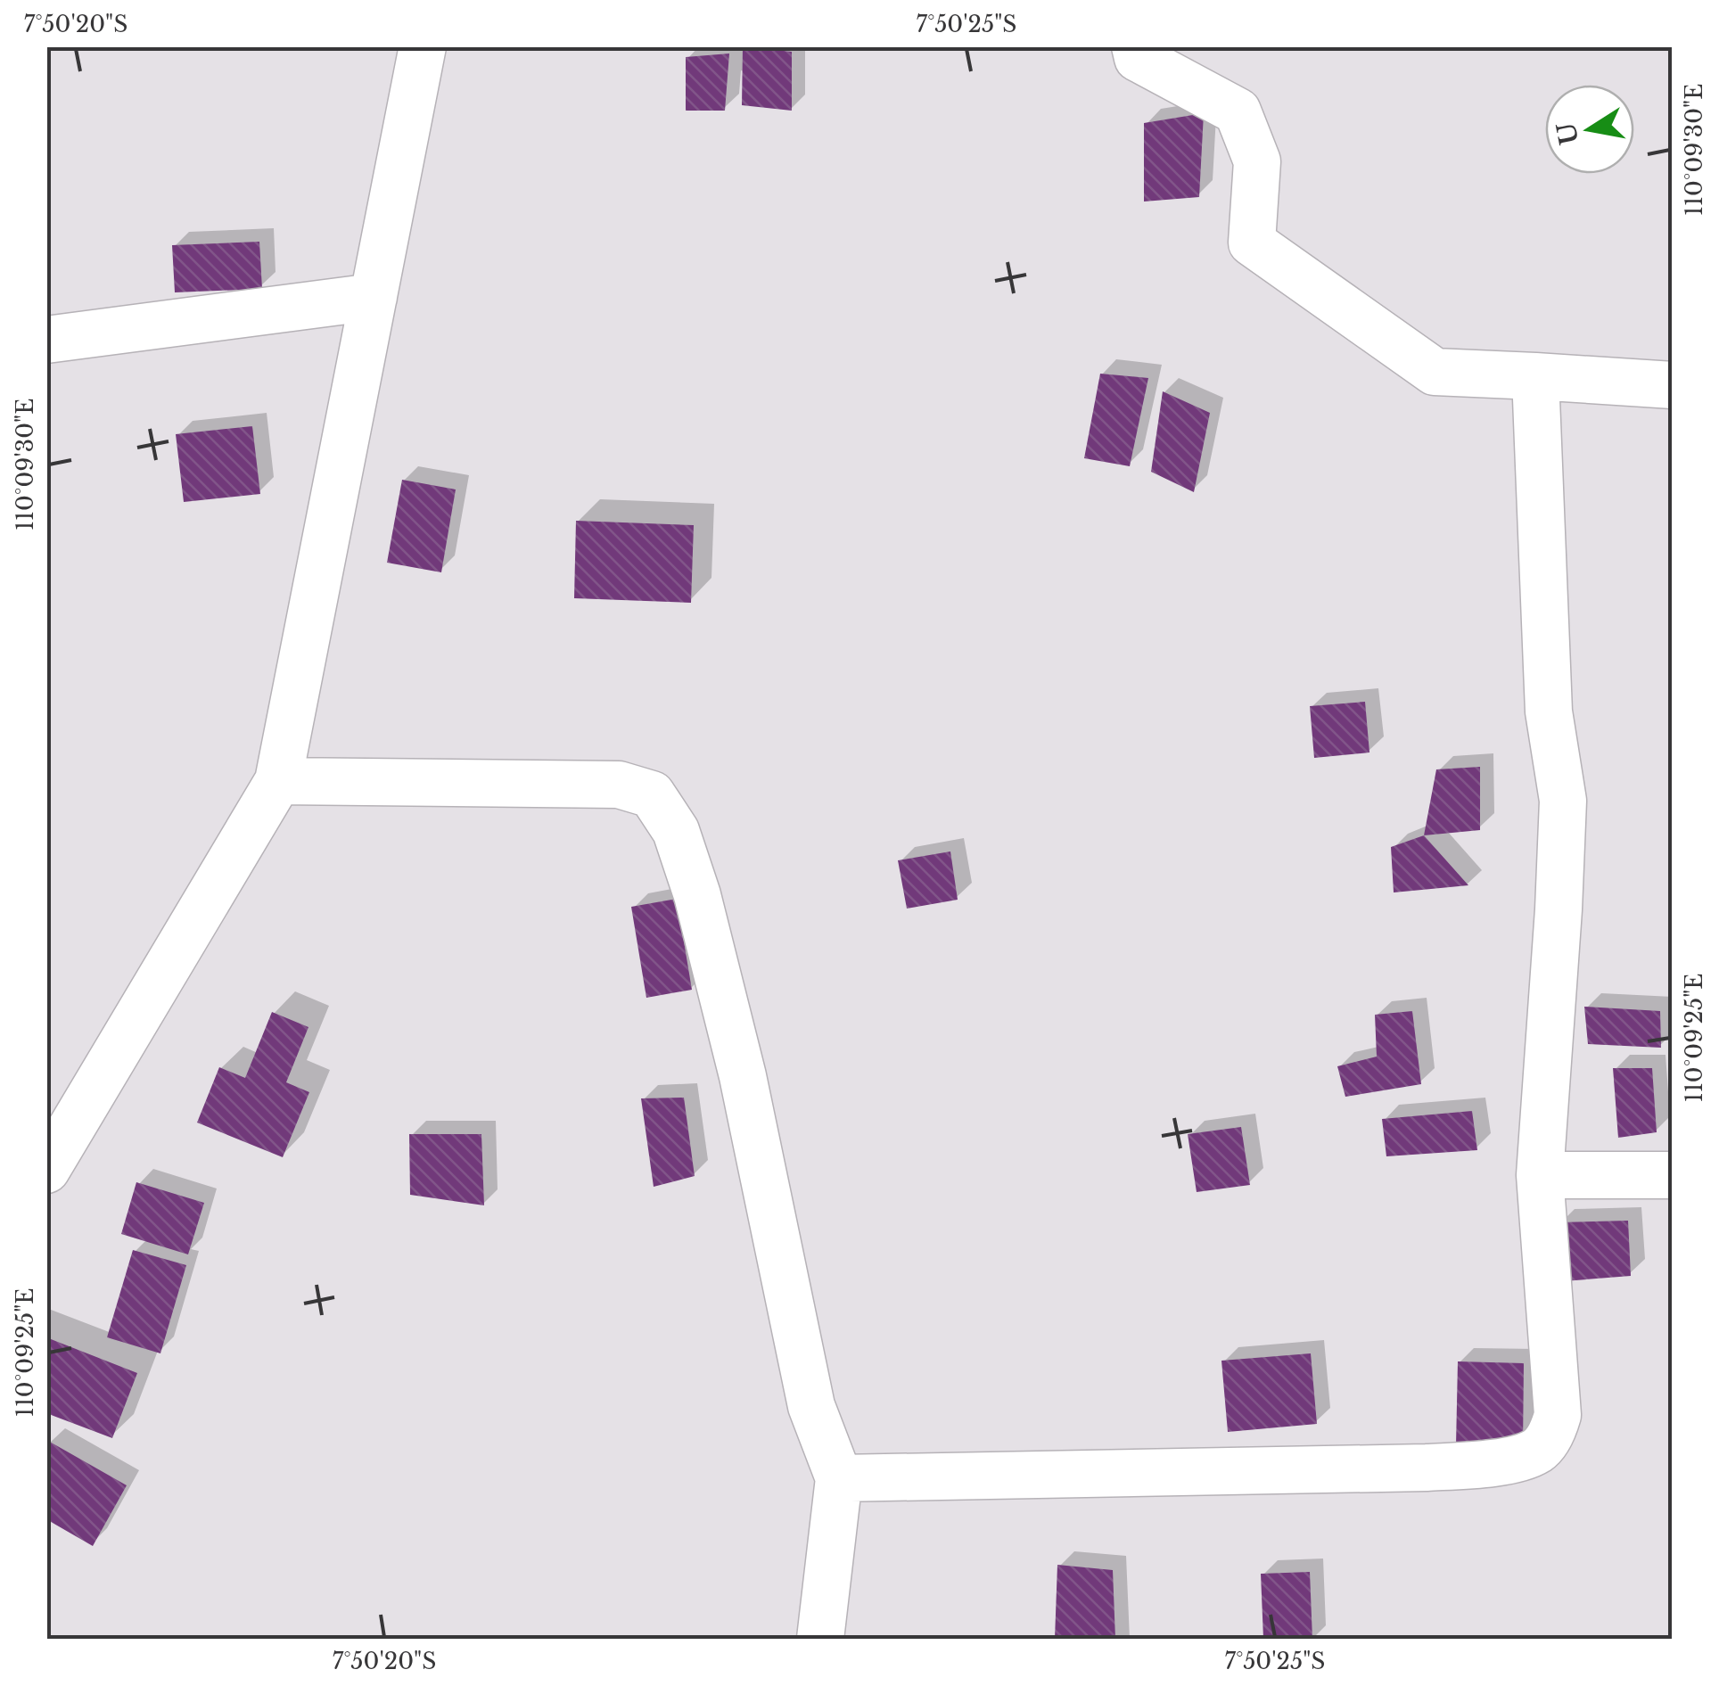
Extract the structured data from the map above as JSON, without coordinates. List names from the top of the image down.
{
  "north": "left",
  "coordinates": [
    "7°50'20\"S",
    "7°50'25\"S",
    "110°09'30\"E",
    "110°09'25\"E"
  ]
}
